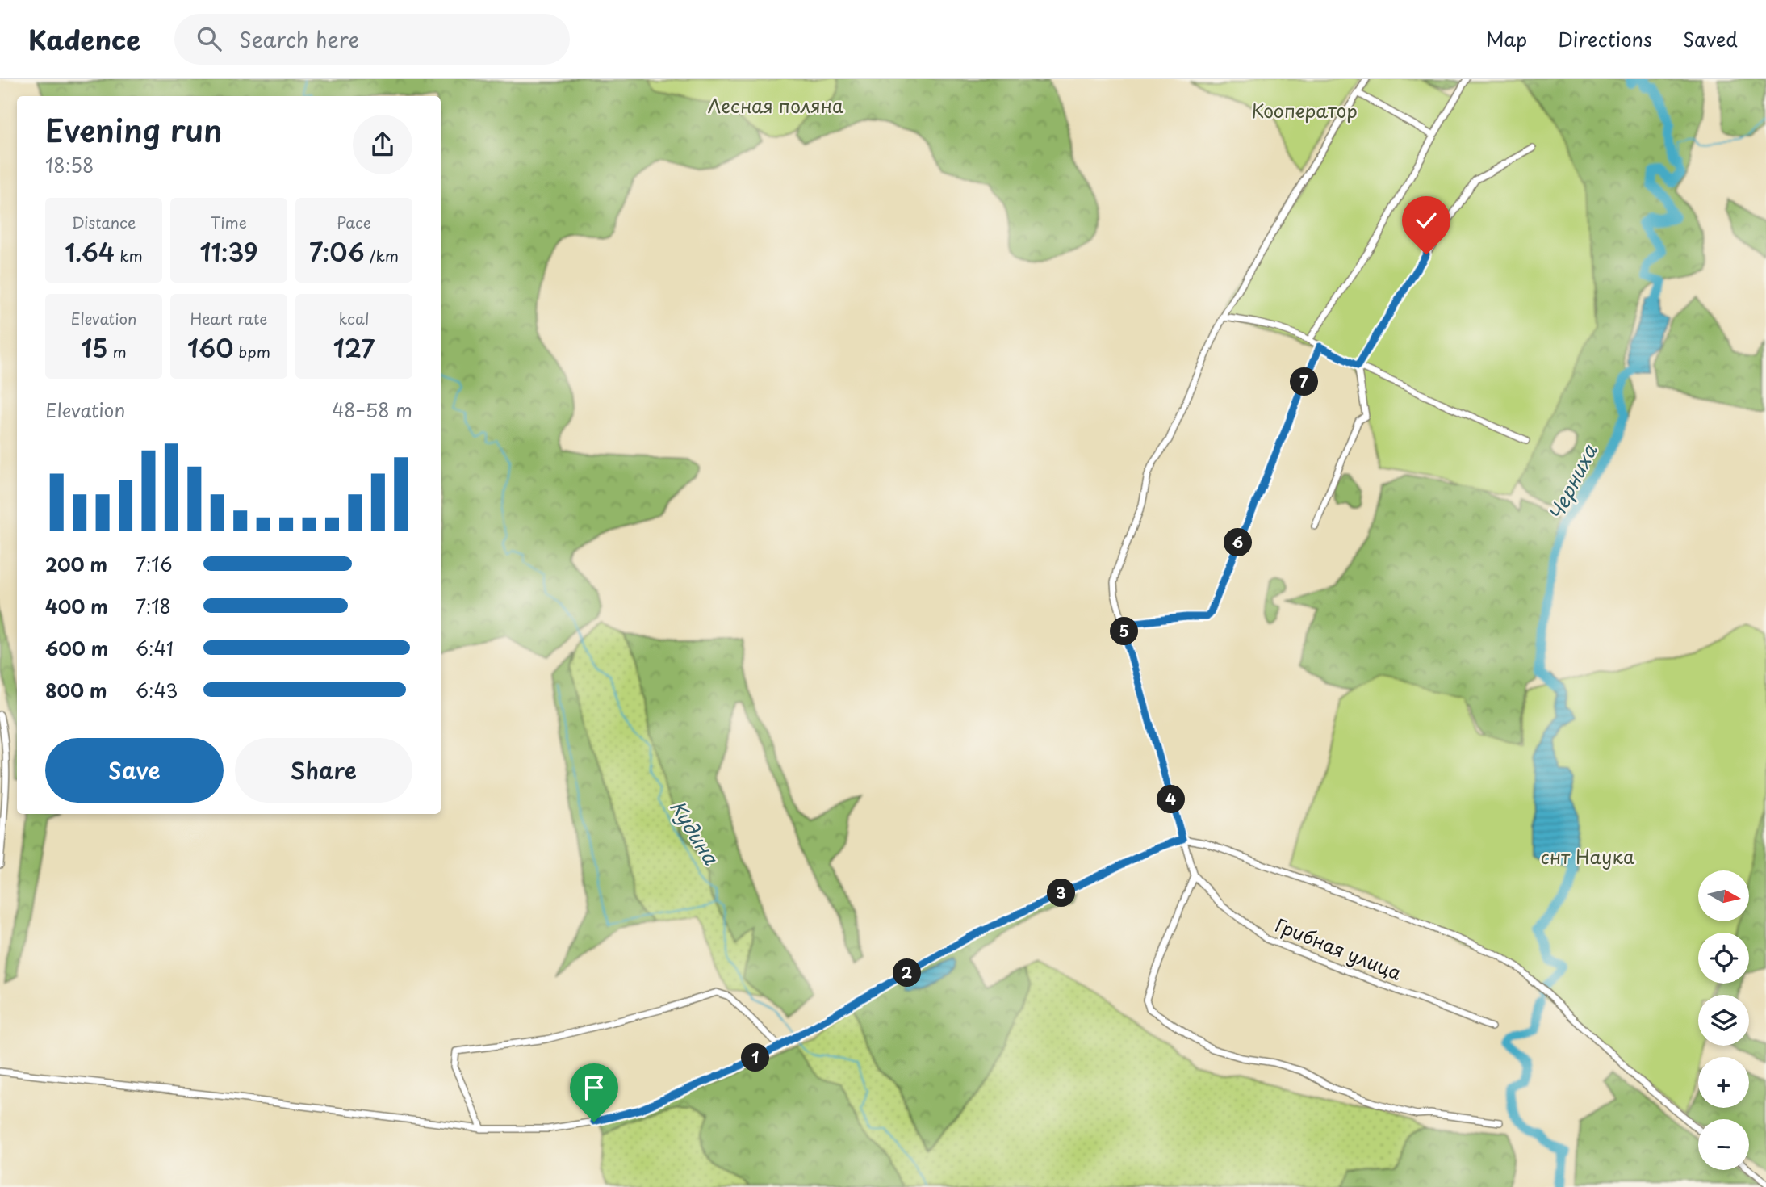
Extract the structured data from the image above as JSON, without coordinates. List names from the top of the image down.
{
  "streets": {
    "street": ["Грибная улица"]
  },
  "water": ["Черниха", "Кудина"],
  "parks": ["Лесная поляна", "Кооператор", "снт Наука"],
  "north": "right",
  "page": {
    "header": "Kadence",
    "search": "Search here",
    "nav": ["Map", "Directions", "Saved"],
    "heading": ["Evening run", "18:58"],
    "stats": [
      ["Distance", "1.64 km"],
      ["Time", "11:39"],
      ["Pace", "7:06 /km"],
      ["Elevation", "15 m"],
      ["Heart rate", "160 bpm"],
      ["kcal", "127"]
    ],
    "pins": [
      "7",
      "6",
      "5",
      "4",
      "3",
      "2",
      "1"
    ],
    "chart": ["Elevation", "48–58 m"],
    "list": [
      {
        "name": "200 m",
        "note": "7:16"
      },
      {
        "name": "400 m",
        "note": "7:18"
      },
      {
        "name": "600 m",
        "note": "6:41"
      },
      {
        "name": "800 m",
        "note": "6:43"
      }
    ],
    "buttons": ["Save", "Share"],
    "map_buttons": ["+", "−"]
  }
}
